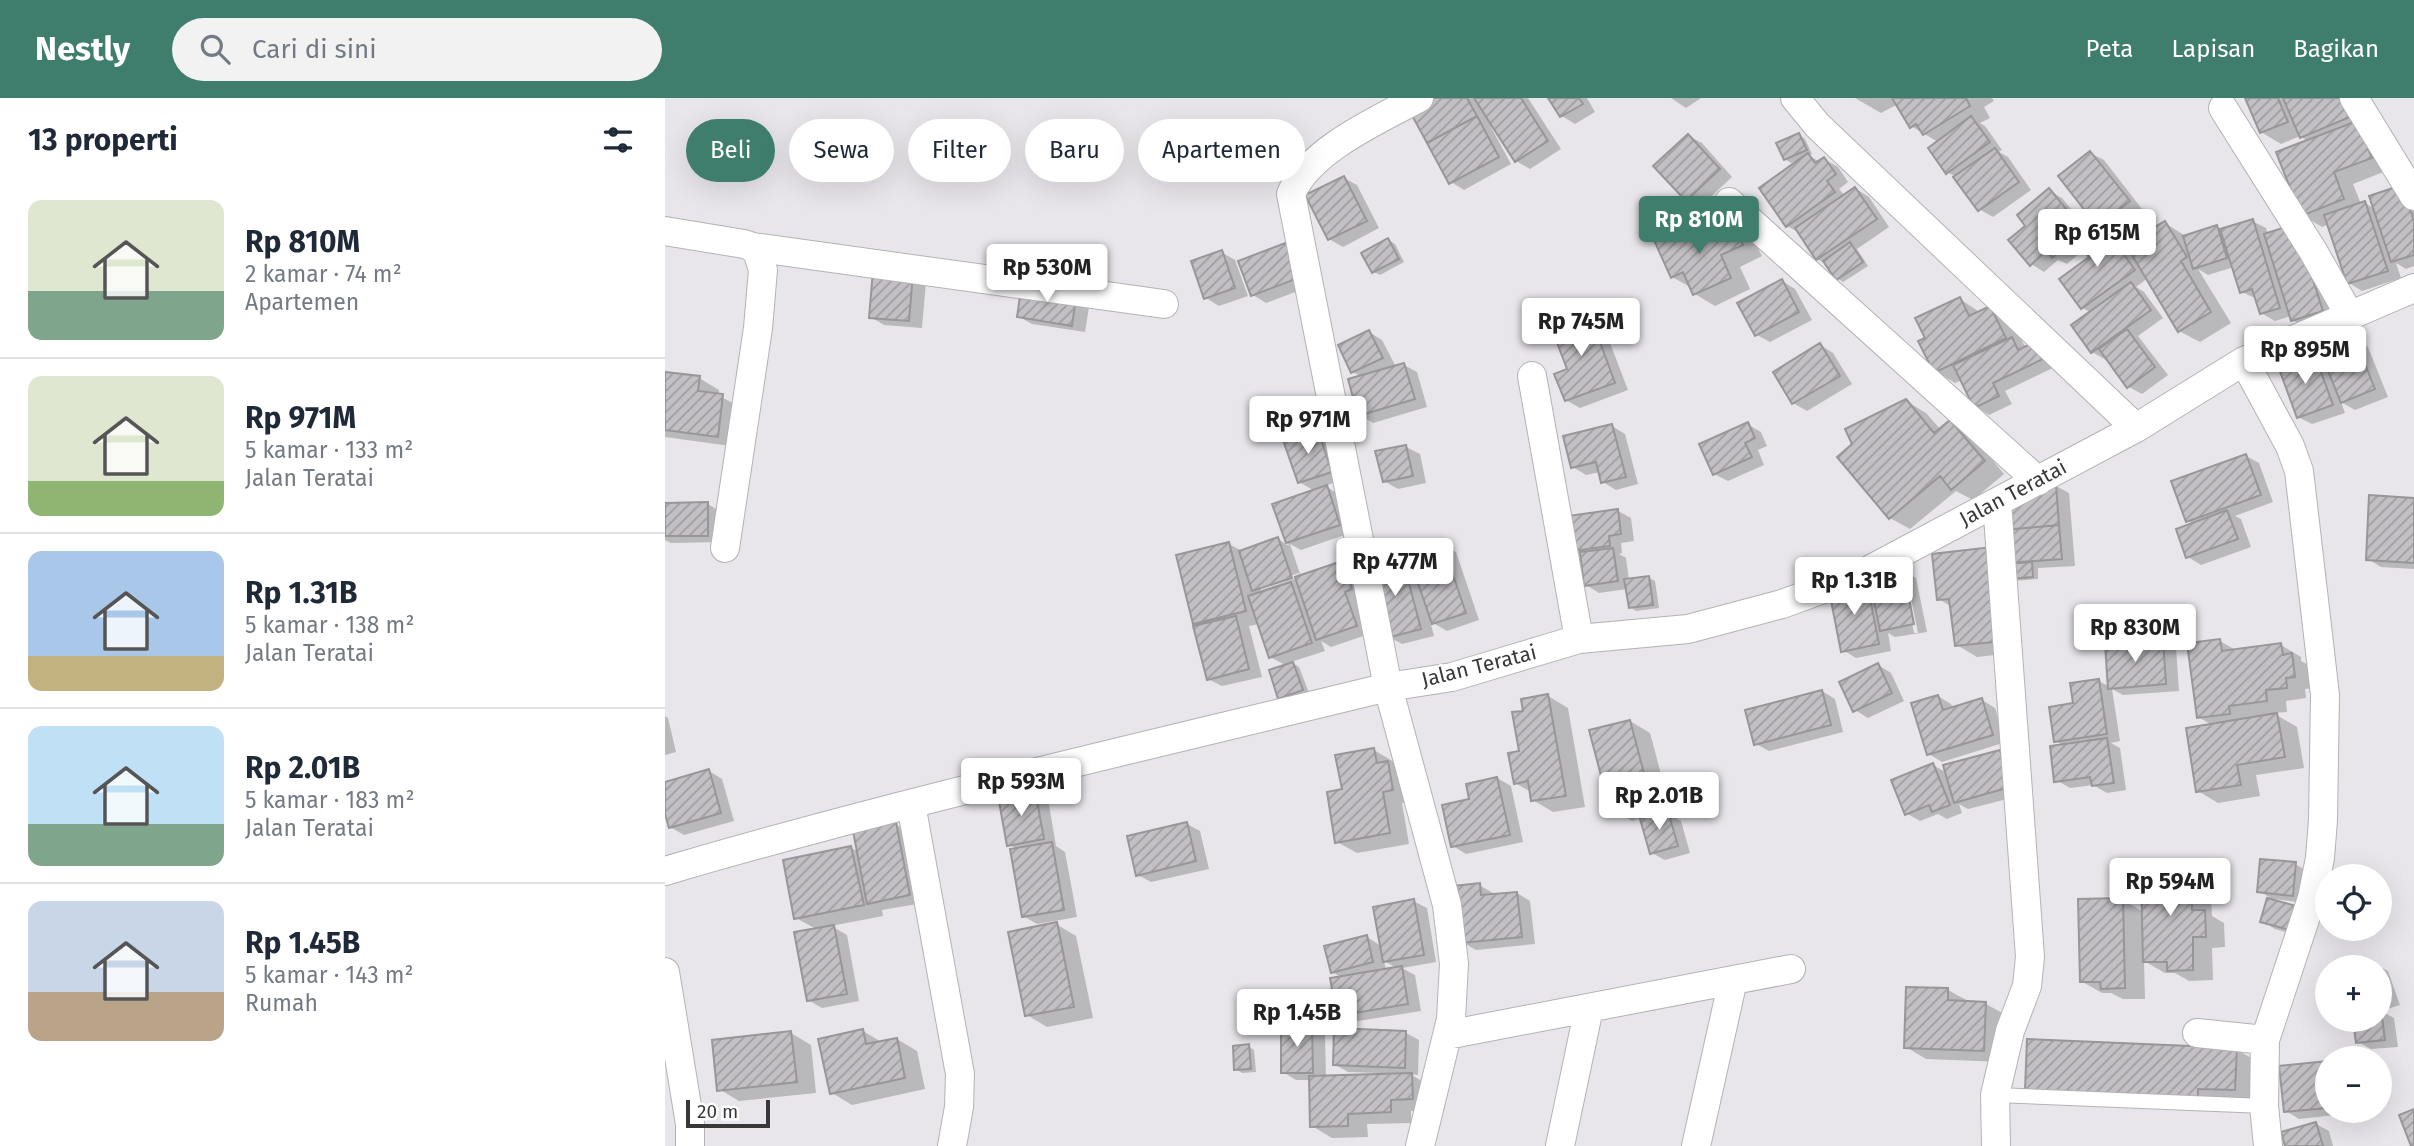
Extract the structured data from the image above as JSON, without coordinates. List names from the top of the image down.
{
  "streets": {
    "street": ["Jalan Teratai"]
  },
  "scale_bar": "20 m",
  "page": {
    "header": "Nestly",
    "search": "Cari di sini",
    "nav": ["Peta", "Lapisan", "Bagikan"],
    "heading": "13 properti",
    "chip": [
      "Beli",
      "Sewa",
      "Filter",
      "Baru",
      "Apartemen"
    ],
    "list": [
      {
        "name": "Rp 810M",
        "note": "2 kamar · 74 m² · Apartemen"
      },
      {
        "name": "Rp 971M",
        "note": "5 kamar · 133 m² · Jalan Teratai"
      },
      {
        "name": "Rp 1.31B",
        "note": "5 kamar · 138 m² · Jalan Teratai"
      },
      {
        "name": "Rp 2.01B",
        "note": "5 kamar · 183 m² · Jalan Teratai"
      },
      {
        "name": "Rp 1.45B",
        "note": "5 kamar · 143 m² · Rumah"
      }
    ],
    "price": [
      "Rp 810M",
      "Rp 615M",
      "Rp 530M",
      "Rp 745M",
      "Rp 895M",
      "Rp 971M",
      "Rp 477M",
      "Rp 1.31B",
      "Rp 830M",
      "Rp 593M",
      "Rp 2.01B",
      "Rp 594M",
      "Rp 1.45B"
    ],
    "map_buttons": ["+", "−"],
    "scale": "20 m"
  }
}
